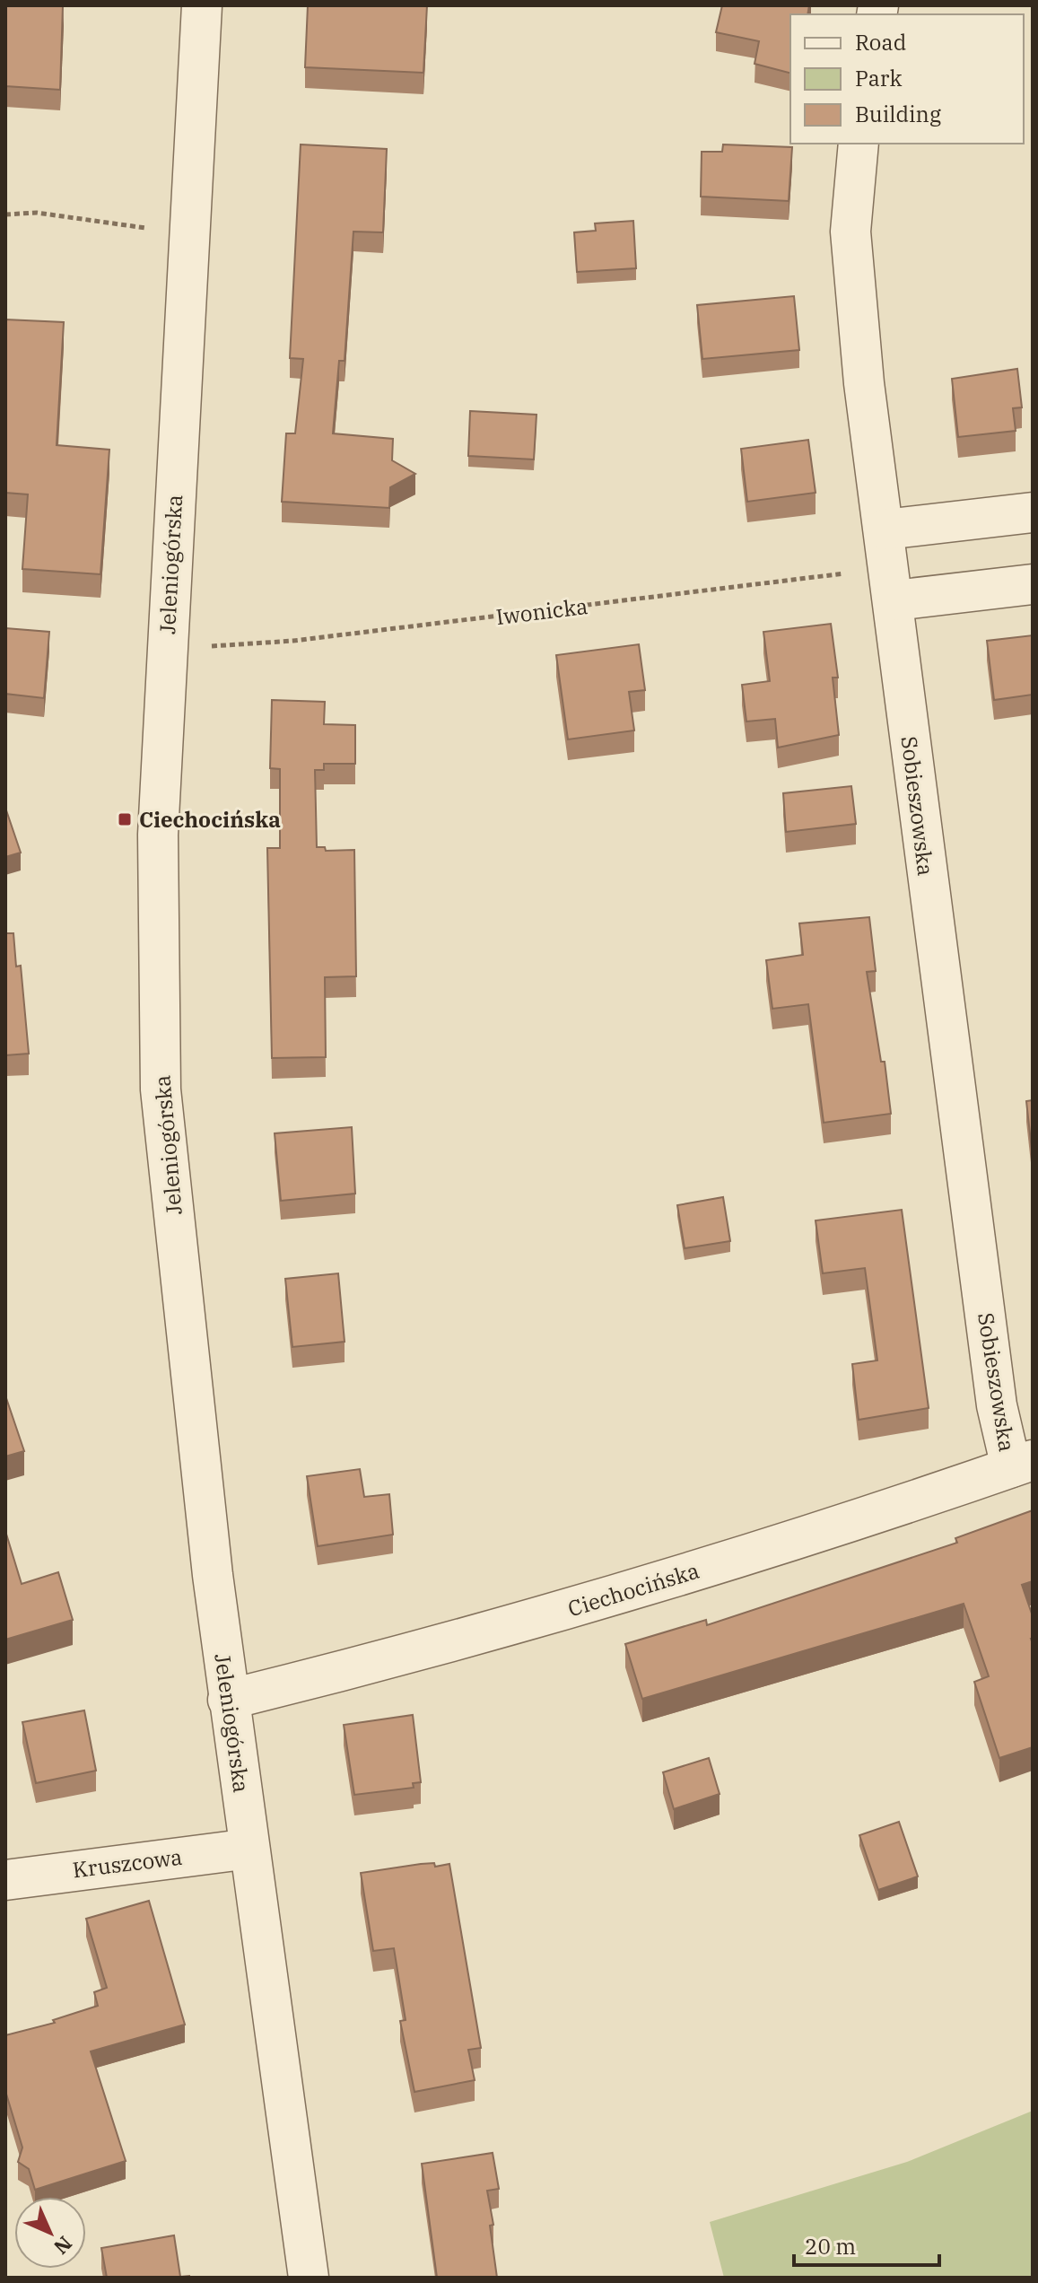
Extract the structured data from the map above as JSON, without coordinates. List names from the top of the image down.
{
  "streets": {
    "street": [
      "Jeleniogórska",
      "Sobieszowska",
      "Ciechocińska",
      "Kruszcowa"
    ],
    "path": ["Iwonicka"]
  },
  "crossings": [
    ["Jeleniogórska", "Ciechocińska"],
    ["Jeleniogórska", "Kruszcowa"],
    ["Iwonicka", "Sobieszowska"],
    ["Sobieszowska", "Ciechocińska"]
  ],
  "places": {
    "transit": ["Ciechocińska"]
  },
  "legend": ["Road", "Park", "Building"],
  "scale_bar": "20 m",
  "north": "bottom right"
}
